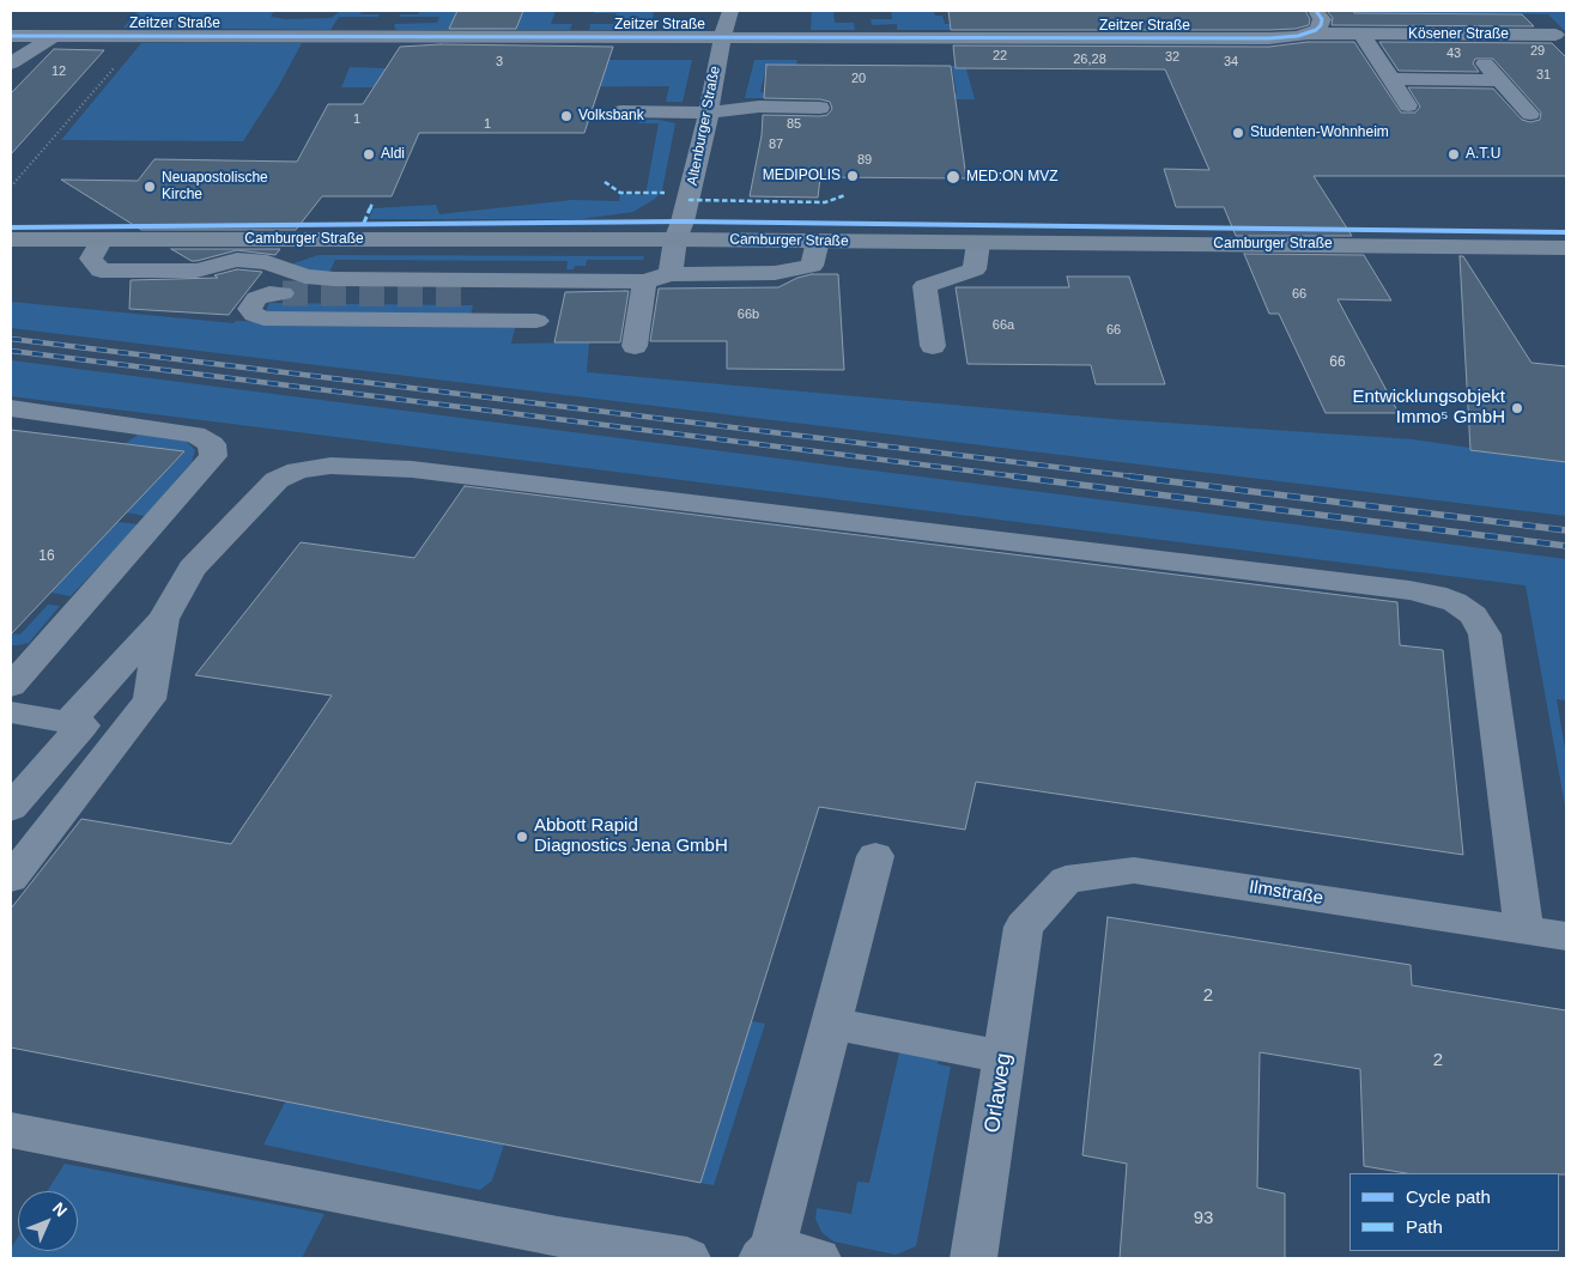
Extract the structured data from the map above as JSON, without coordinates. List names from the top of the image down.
{
  "streets": {
    "main road": ["Camburger Straße"],
    "street": [
      "Zeitzer Straße",
      "Kösener Straße",
      "Altenburger Straße",
      "Ilmstraße",
      "Orlaweg"
    ]
  },
  "crossings": [
    ["Zeitzer Straße", "Kösener Straße"],
    ["Zeitzer Straße", "Altenburger Straße"],
    ["Altenburger Straße", "Camburger Straße"],
    ["Ilmstraße", "Orlaweg"]
  ],
  "places": [
    "Volksbank",
    "Studenten-Wohnheim",
    "Aldi",
    "A.T.U",
    "MEDIPOLIS",
    "MED:ON MVZ",
    "Neuapostolische Kirche",
    "Entwicklungsobjekt Immo⁵ GmbH",
    "Abbott Rapid Diagnostics Jena GmbH"
  ],
  "house_numbers": [
    "29",
    "43",
    "22",
    "32",
    "26,28",
    "3",
    "34",
    "12",
    "31",
    "20",
    "1",
    "1",
    "85",
    "87",
    "89",
    "66",
    "66b",
    "66a",
    "66",
    "66",
    "16",
    "2",
    "2",
    "93"
  ],
  "legend": ["Cycle path", "Path"],
  "north": "top right"
}
